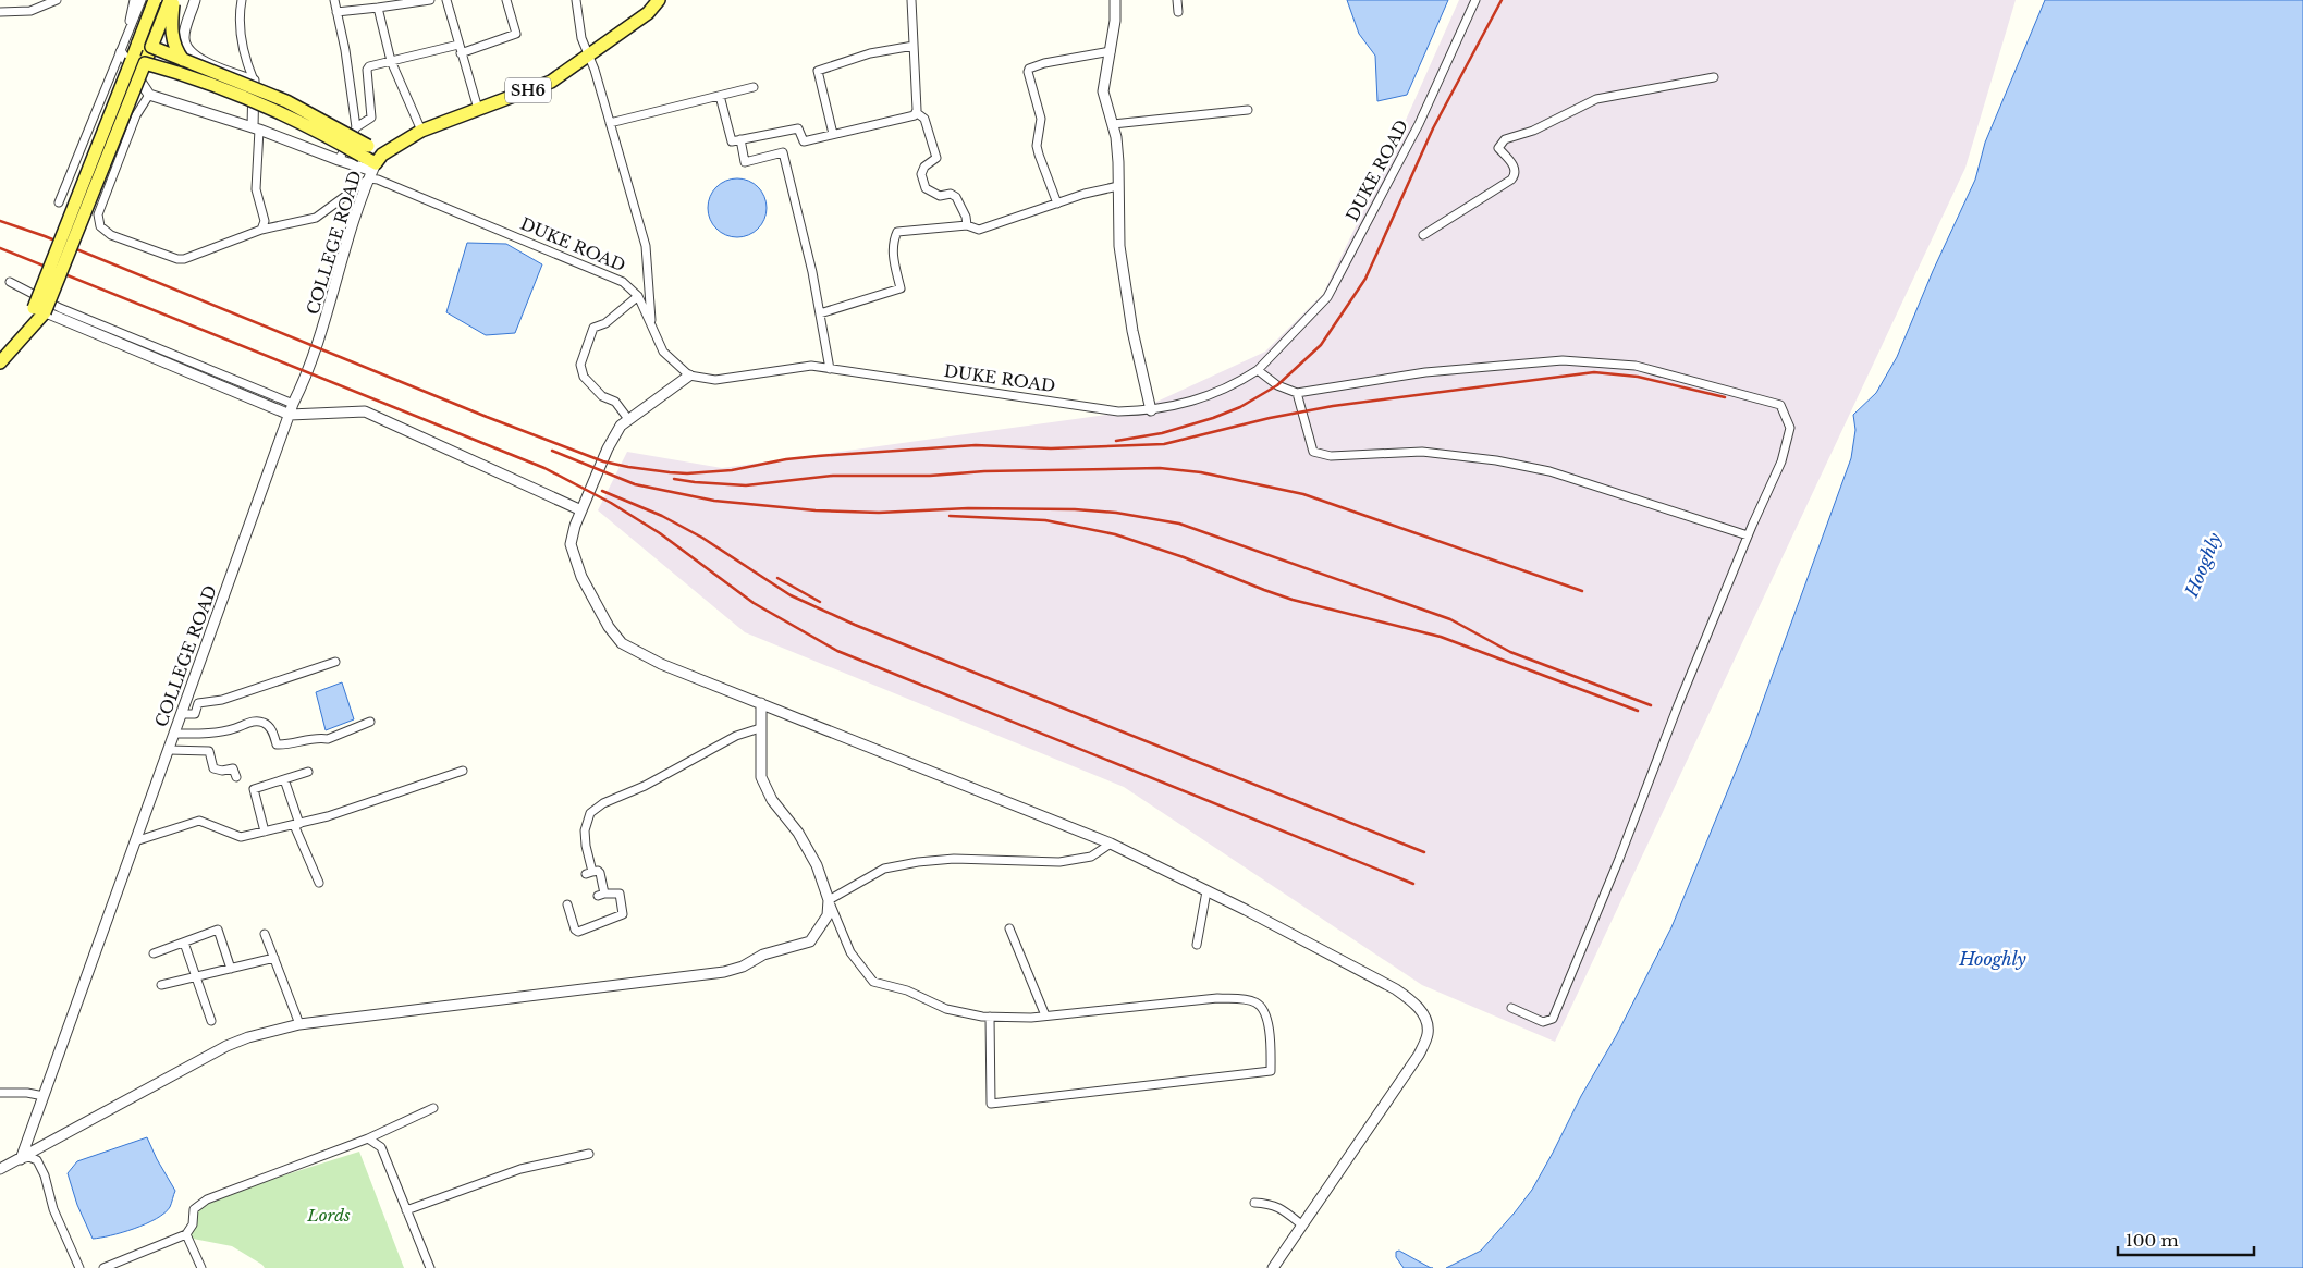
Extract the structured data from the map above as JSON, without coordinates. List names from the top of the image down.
{
  "streets": {
    "main road": ["SH6"],
    "street": ["DUKE ROAD", "COLLEGE ROAD"]
  },
  "crossings": [
    ["SH6", "DUKE ROAD"],
    ["SH6", "COLLEGE ROAD"],
    ["DUKE ROAD", "COLLEGE ROAD"]
  ],
  "water": ["Hooghly"],
  "parks": ["Lords"],
  "scale_bar": "100 m"
}
